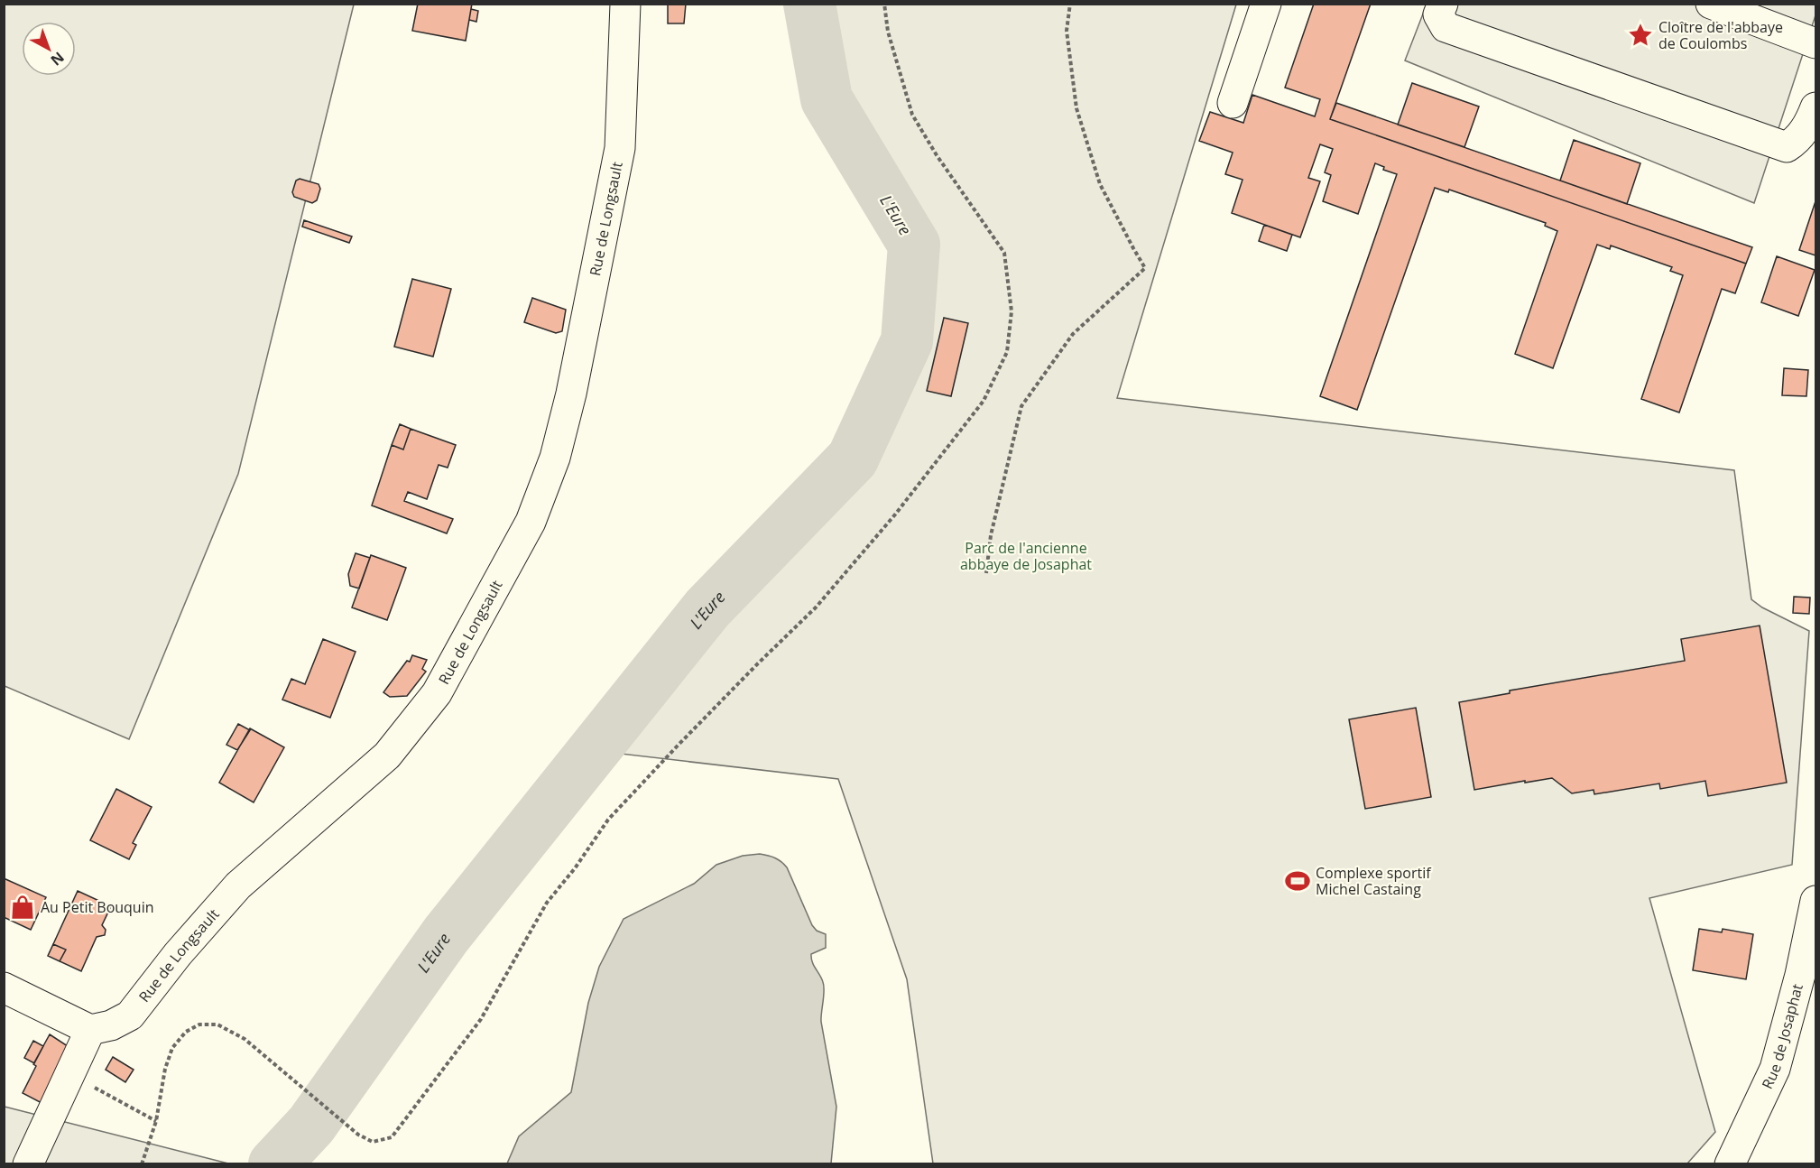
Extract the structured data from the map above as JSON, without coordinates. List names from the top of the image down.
{
  "streets": {
    "street": ["Rue de Longsault", "Rue de Josaphat"]
  },
  "water": ["L'Eure"],
  "parks": ["Parc de l'ancienne abbaye de Josaphat"],
  "places": {
    "place": ["Cloître de l'abbaye de Coulombs"],
    "sports": ["Complexe sportif Michel Castaing"],
    "shop": ["Au Petit Bouquin"]
  },
  "north": "bottom right"
}
